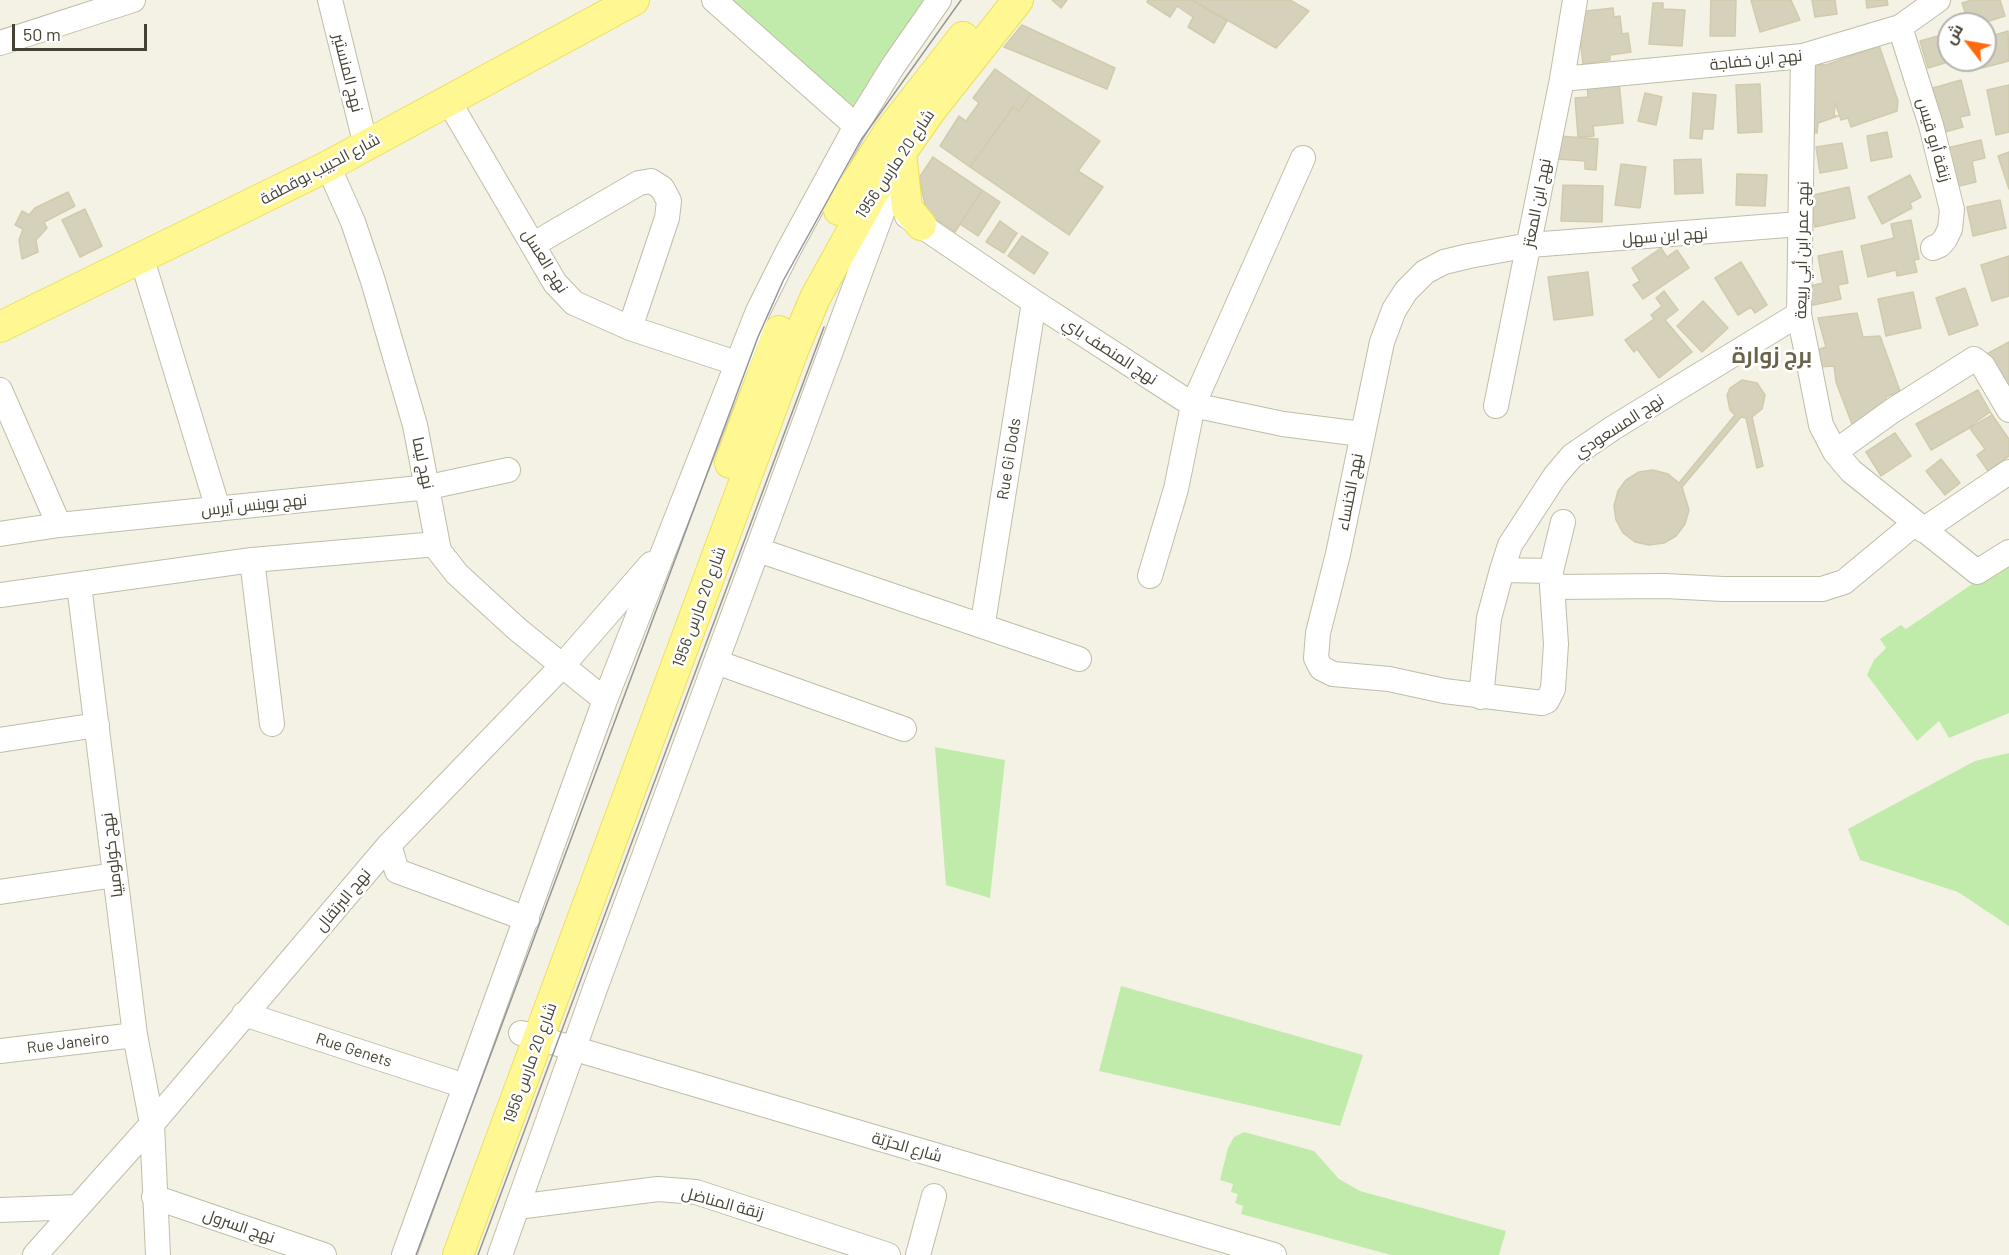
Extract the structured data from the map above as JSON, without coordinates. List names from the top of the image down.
{
  "streets": {
    "main road": ["شارع 20 مارس 1956", "شارع الحبيب بوقطفة"],
    "street": [
      "نهج ابن خفاجة",
      "نهج المنستير",
      "زنقة أبو قيس",
      "نهج ابن المعتز",
      "نهج ابن سهل",
      "نهج عمر ابن أبي ربيعة",
      "نهج العسل",
      "نهج المنصف باي",
      "نهج المسعودي",
      "Rue Gi Dods",
      "نهج ليما",
      "نهج الخنساء",
      "نهج بوينس آيرس",
      "نهج كولومبيا",
      "نهج البرتقال",
      "Rue Janeiro",
      "Rue Genets",
      "شارع الحرّيّة",
      "زنقة المناضل",
      "نهج السرول"
    ]
  },
  "crossings": [
    ["نهج ابن خفاجة", "زنقة أبو قيس"],
    ["نهج ابن خفاجة", "نهج ابن المعتز"],
    ["نهج ابن خفاجة", "نهج عمر ابن أبي ربيعة"],
    ["نهج المنستير", "شارع الحبيب بوقطفة"],
    ["شارع 20 مارس 1956", "نهج المنصف باي"],
    ["شارع 20 مارس 1956", "شارع الحرّيّة"],
    ["شارع 20 مارس 1956", "زنقة المناضل"],
    ["شارع الحبيب بوقطفة", "نهج العسل"],
    ["شارع الحبيب بوقطفة", "نهج ليما"],
    ["نهج ابن المعتز", "نهج ابن سهل"],
    ["نهج ابن المعتز", "نهج الخنساء"],
    ["نهج ابن سهل", "نهج عمر ابن أبي ربيعة"],
    ["نهج ابن سهل", "نهج الخنساء"],
    ["نهج عمر ابن أبي ربيعة", "نهج المسعودي"],
    ["نهج المنصف باي", "Rue Gi Dods"],
    ["نهج المنصف باي", "نهج الخنساء"],
    ["نهج المسعودي", "نهج الخنساء"],
    ["نهج ليما", "نهج بوينس آيرس"],
    ["نهج ليما", "نهج البرتقال"],
    ["نهج كولومبيا", "نهج البرتقال"],
    ["نهج كولومبيا", "Rue Janeiro"],
    ["نهج كولومبيا", "نهج السرول"],
    ["نهج البرتقال", "Rue Genets"]
  ],
  "districts": ["برج زوارة"],
  "scale_bar": "50 m",
  "north": "top left"
}
